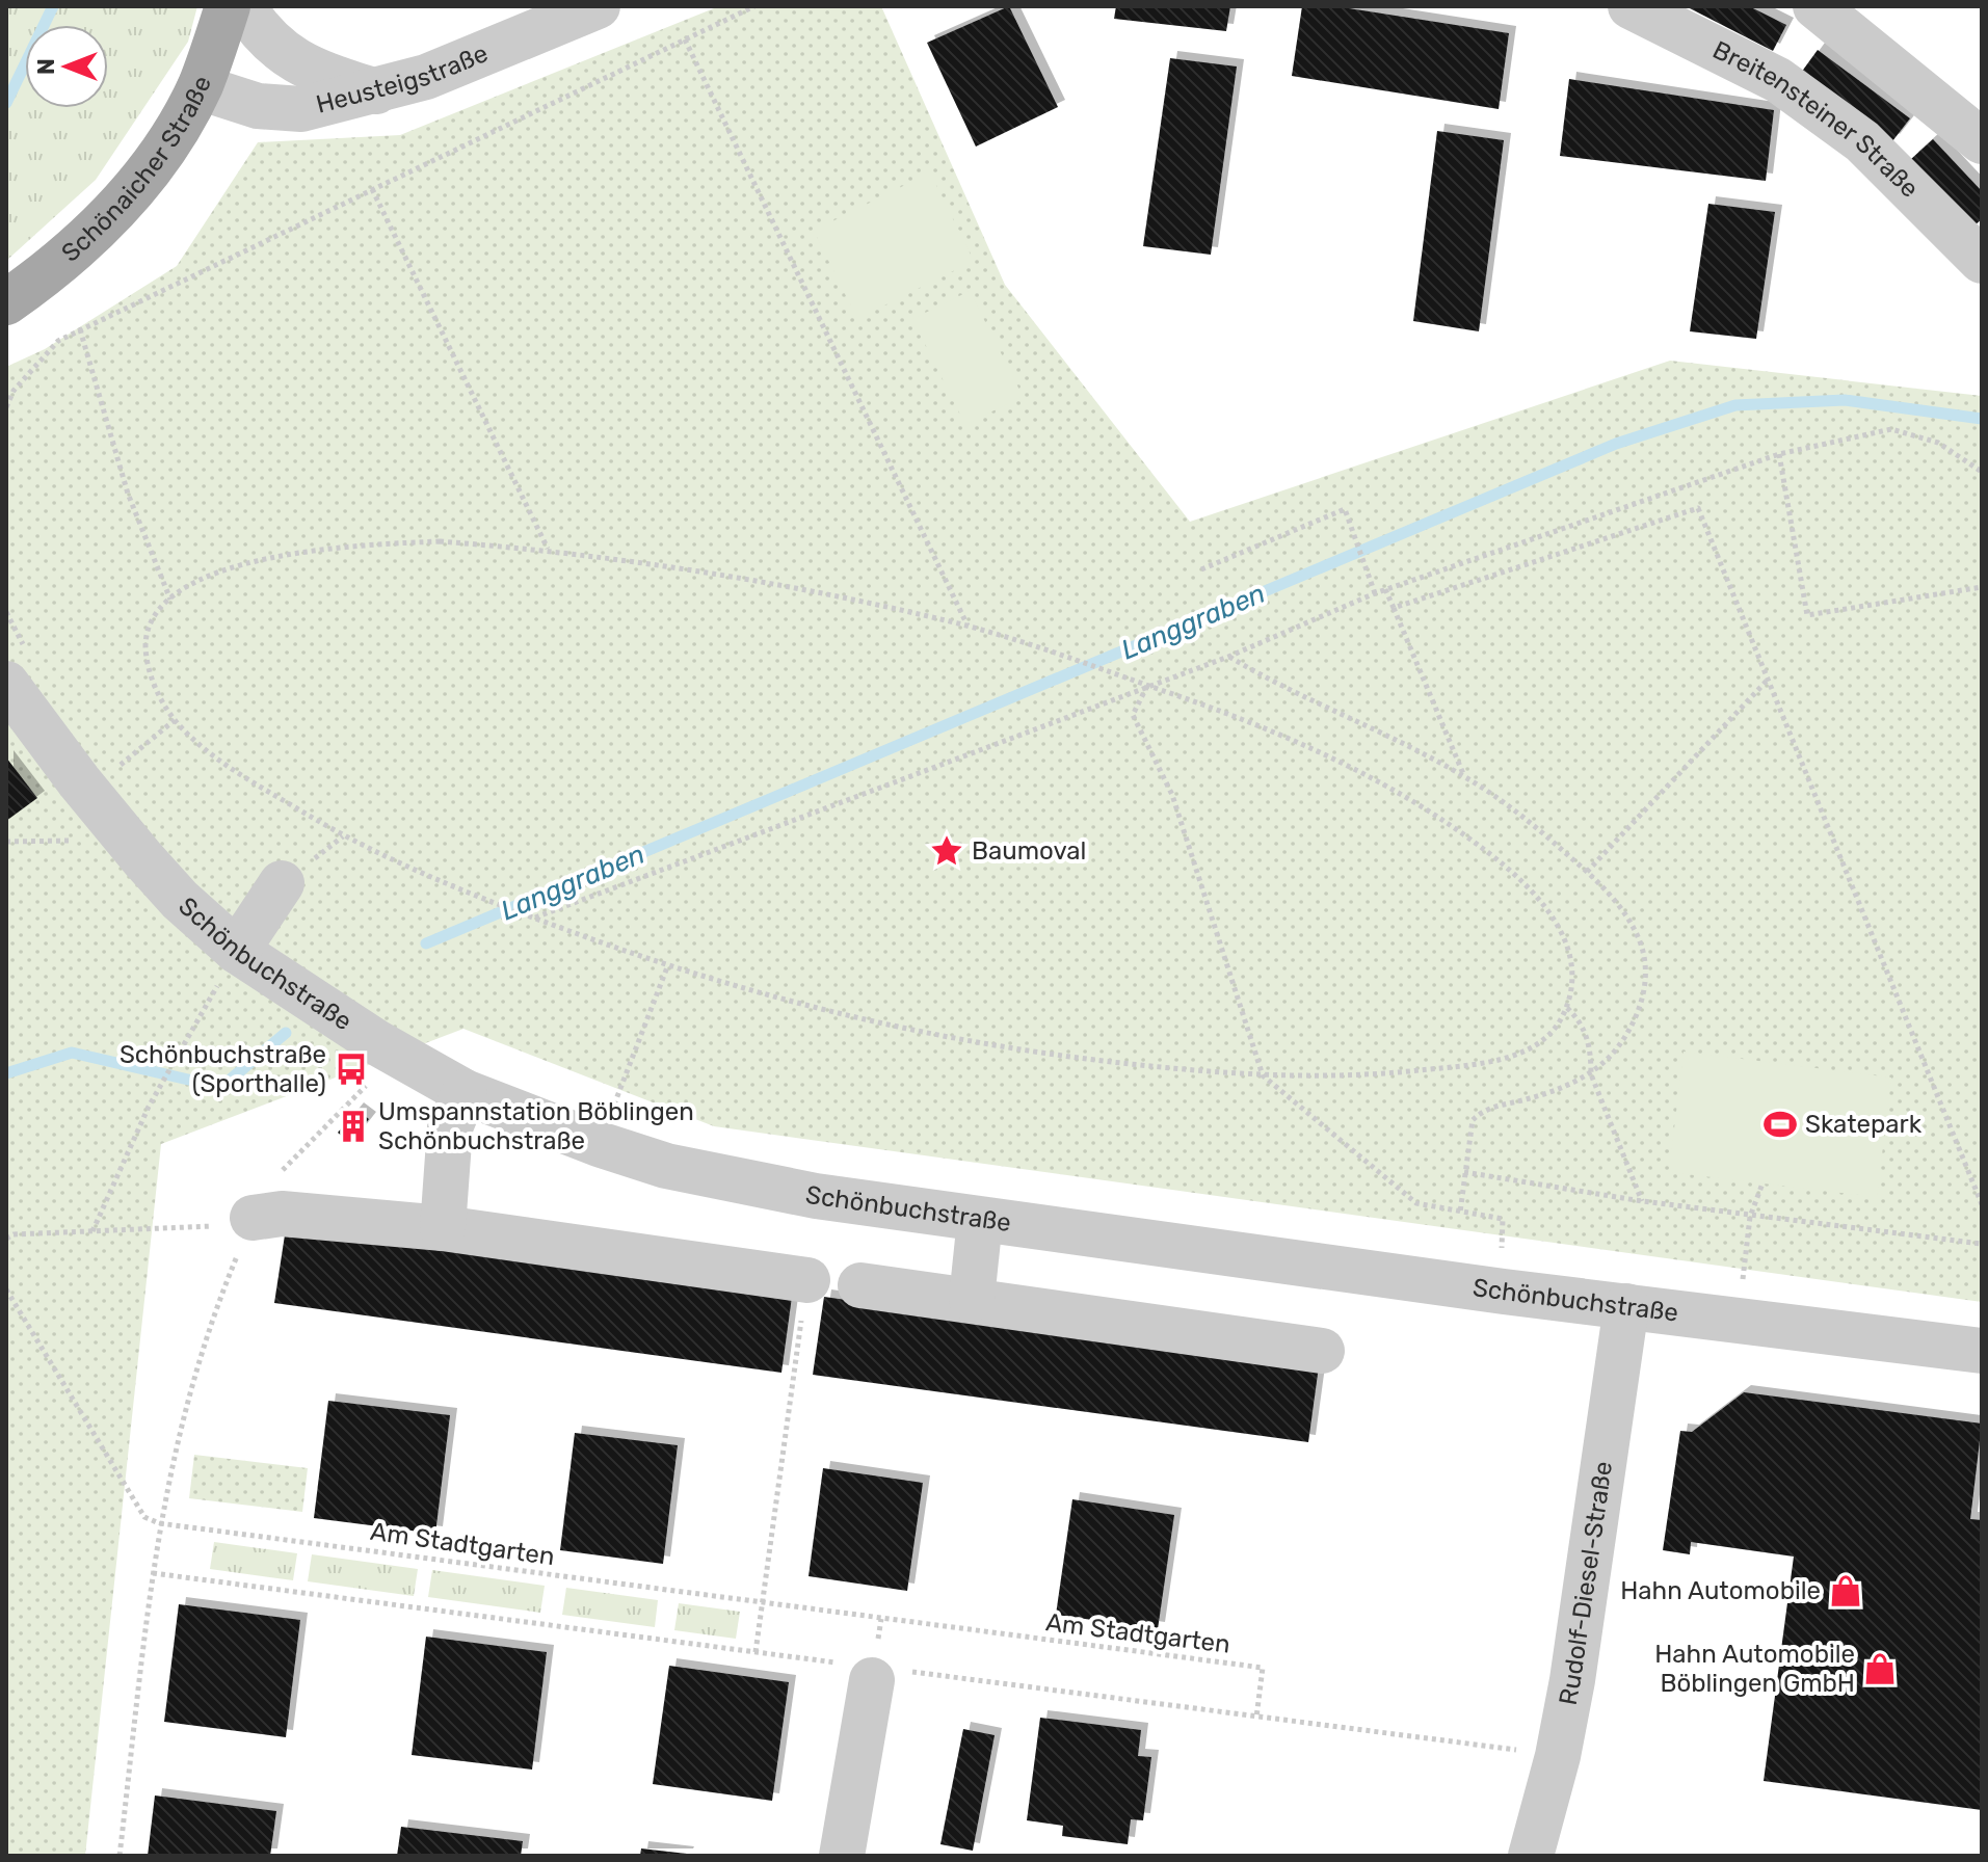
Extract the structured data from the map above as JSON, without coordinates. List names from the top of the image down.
{
  "streets": {
    "main road": ["Schönaicher Straße"],
    "street": [
      "Heusteigstraße",
      "Breitensteiner Straße",
      "Schönbuchstraße",
      "Rudolf-Diesel-Straße"
    ],
    "path": ["Am Stadtgarten"]
  },
  "crossings": [
    ["Heusteigstraße", "Schönaicher Straße"],
    ["Schönbuchstraße", "Rudolf-Diesel-Straße"]
  ],
  "water": ["Langgraben"],
  "places": {
    "place": ["Baumoval"],
    "bus stop": ["Schönbuchstraße (Sporthalle)"],
    "sports": ["Skatepark"],
    "building": ["Umspannstation Böblingen Schönbuchstraße"],
    "shop": ["Hahn Automobile", "Hahn Automobile Böblingen GmbH"]
  },
  "north": "left"
}
